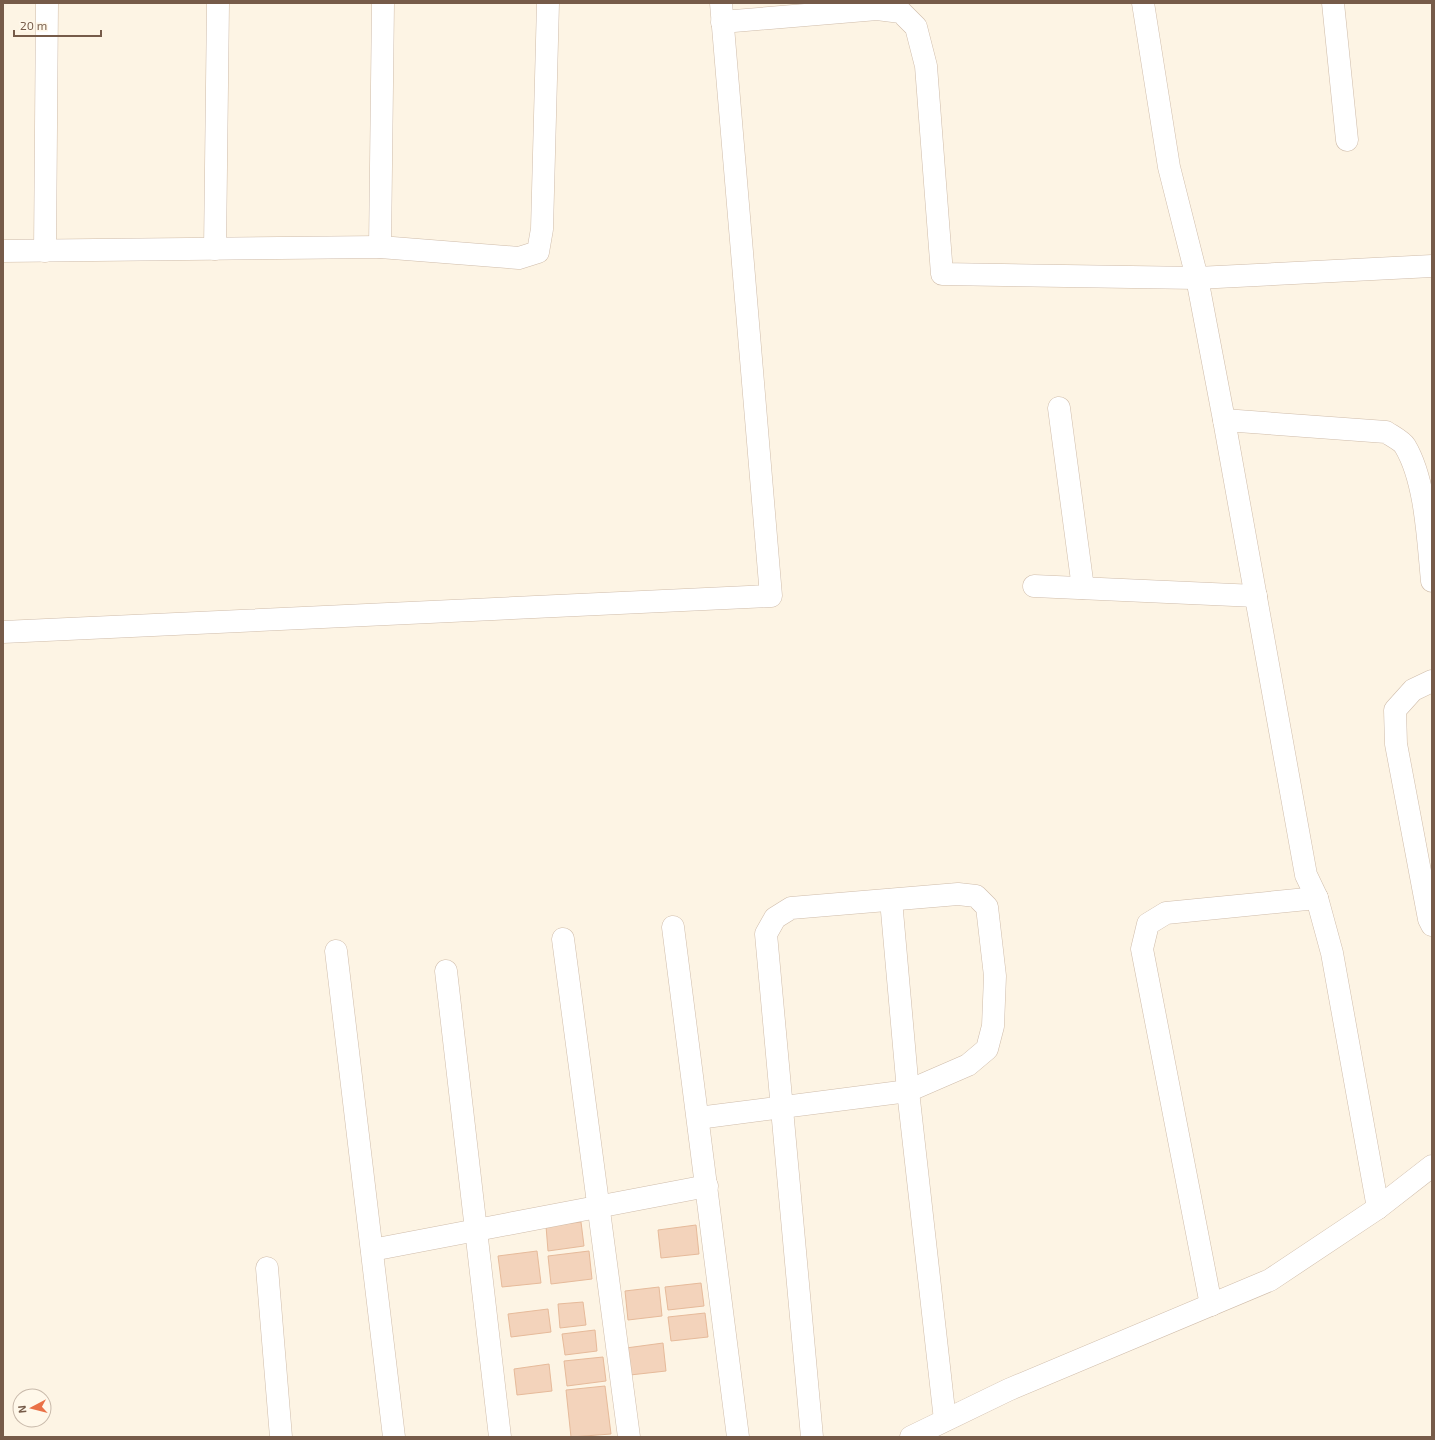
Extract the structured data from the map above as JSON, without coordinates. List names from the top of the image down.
{
  "scale_bar": "20 m",
  "north": "left"
}
